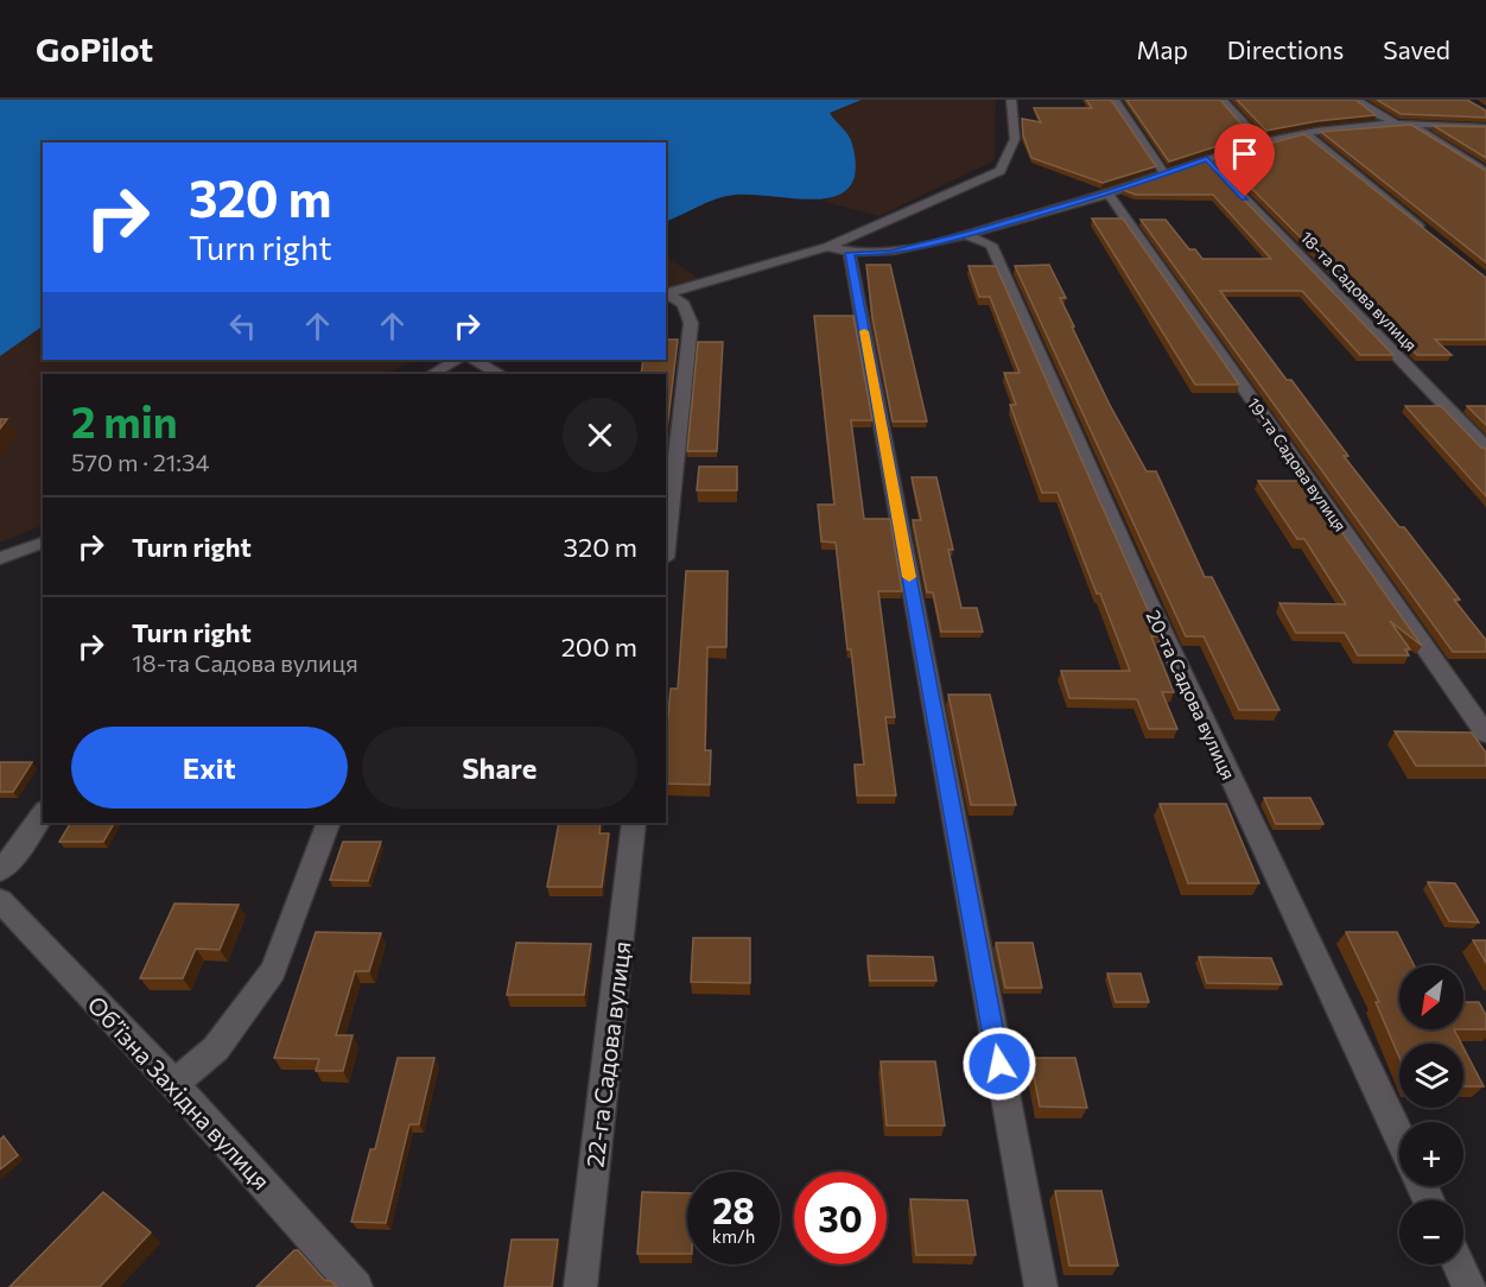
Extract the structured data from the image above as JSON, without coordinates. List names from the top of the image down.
{
  "streets": {
    "street": [
      "18-та Садова вулиця",
      "19-та Садова вулиця",
      "20-та Садова вулиця",
      "22-га Садова вулиця",
      "Обʼїзна Західна вулиця"
    ]
  },
  "north": "bottom left",
  "page": {
    "header": "GoPilot",
    "nav": ["Map", "Directions", "Saved"],
    "turn": ["320 m", "Turn right"],
    "heading": ["2 min", "570 m · 21:34"],
    "list": [
      {
        "name": "Turn right",
        "value": "320 m"
      },
      {
        "name": "Turn right",
        "note": "18-та Садова вулиця",
        "value": "200 m"
      }
    ],
    "buttons": ["Exit", "Share"],
    "map_buttons": ["+", "−"],
    "speed": "28 km/h",
    "limit": "30"
  }
}
